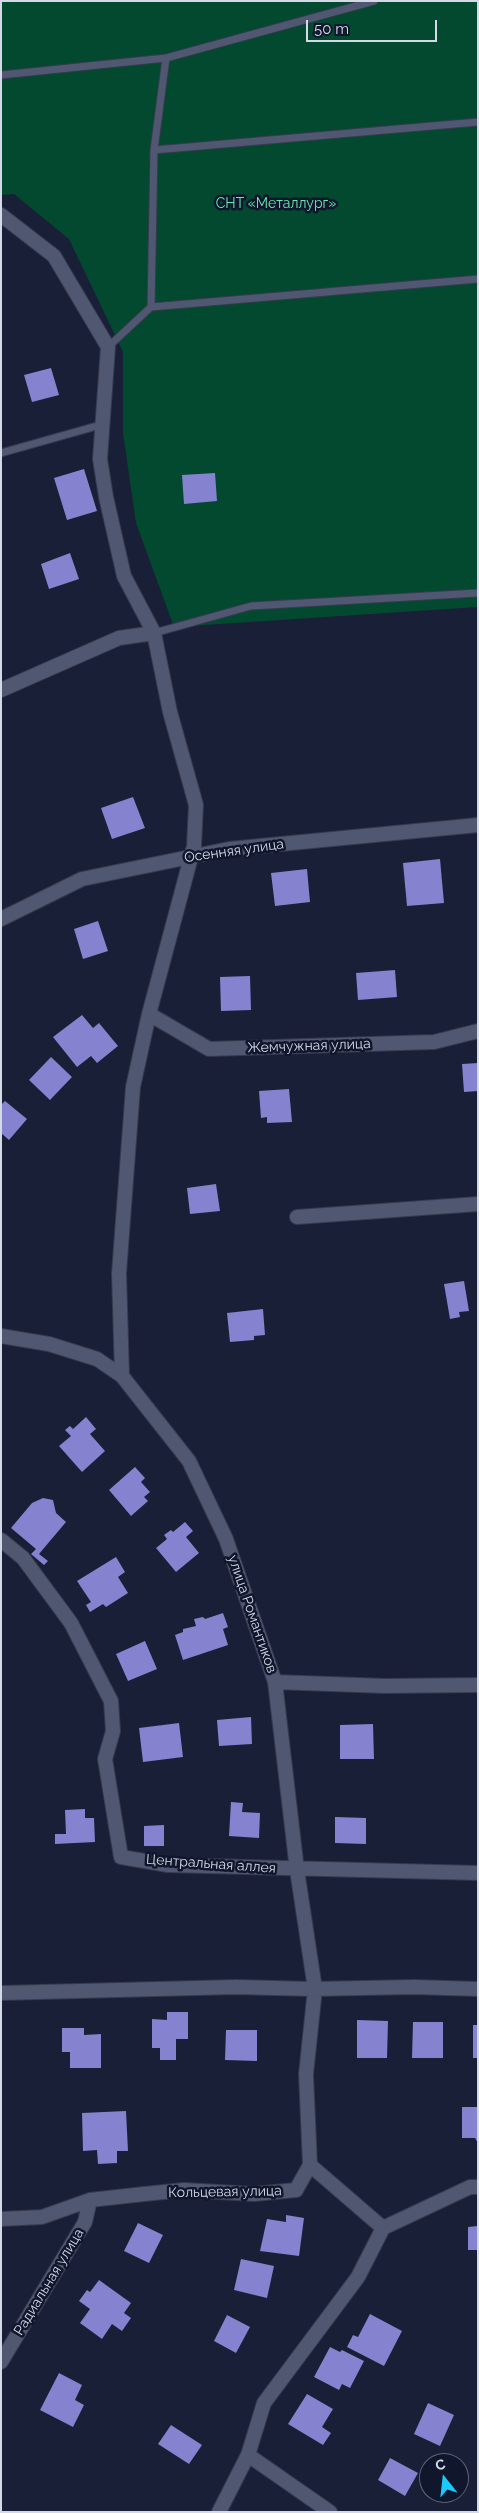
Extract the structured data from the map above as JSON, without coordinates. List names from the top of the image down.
{
  "streets": {
    "street": [
      "Осенняя улица",
      "Жемчужная улица",
      "улица Романтиков",
      "Центральная аллея",
      "Кольцевая улица",
      "Радиальная улица"
    ]
  },
  "crossings": [
    ["Кольцевая улица", "Радиальная улица"]
  ],
  "parks": ["СНТ «Металлург»"],
  "scale_bar": "50 m",
  "north": "top"
}
